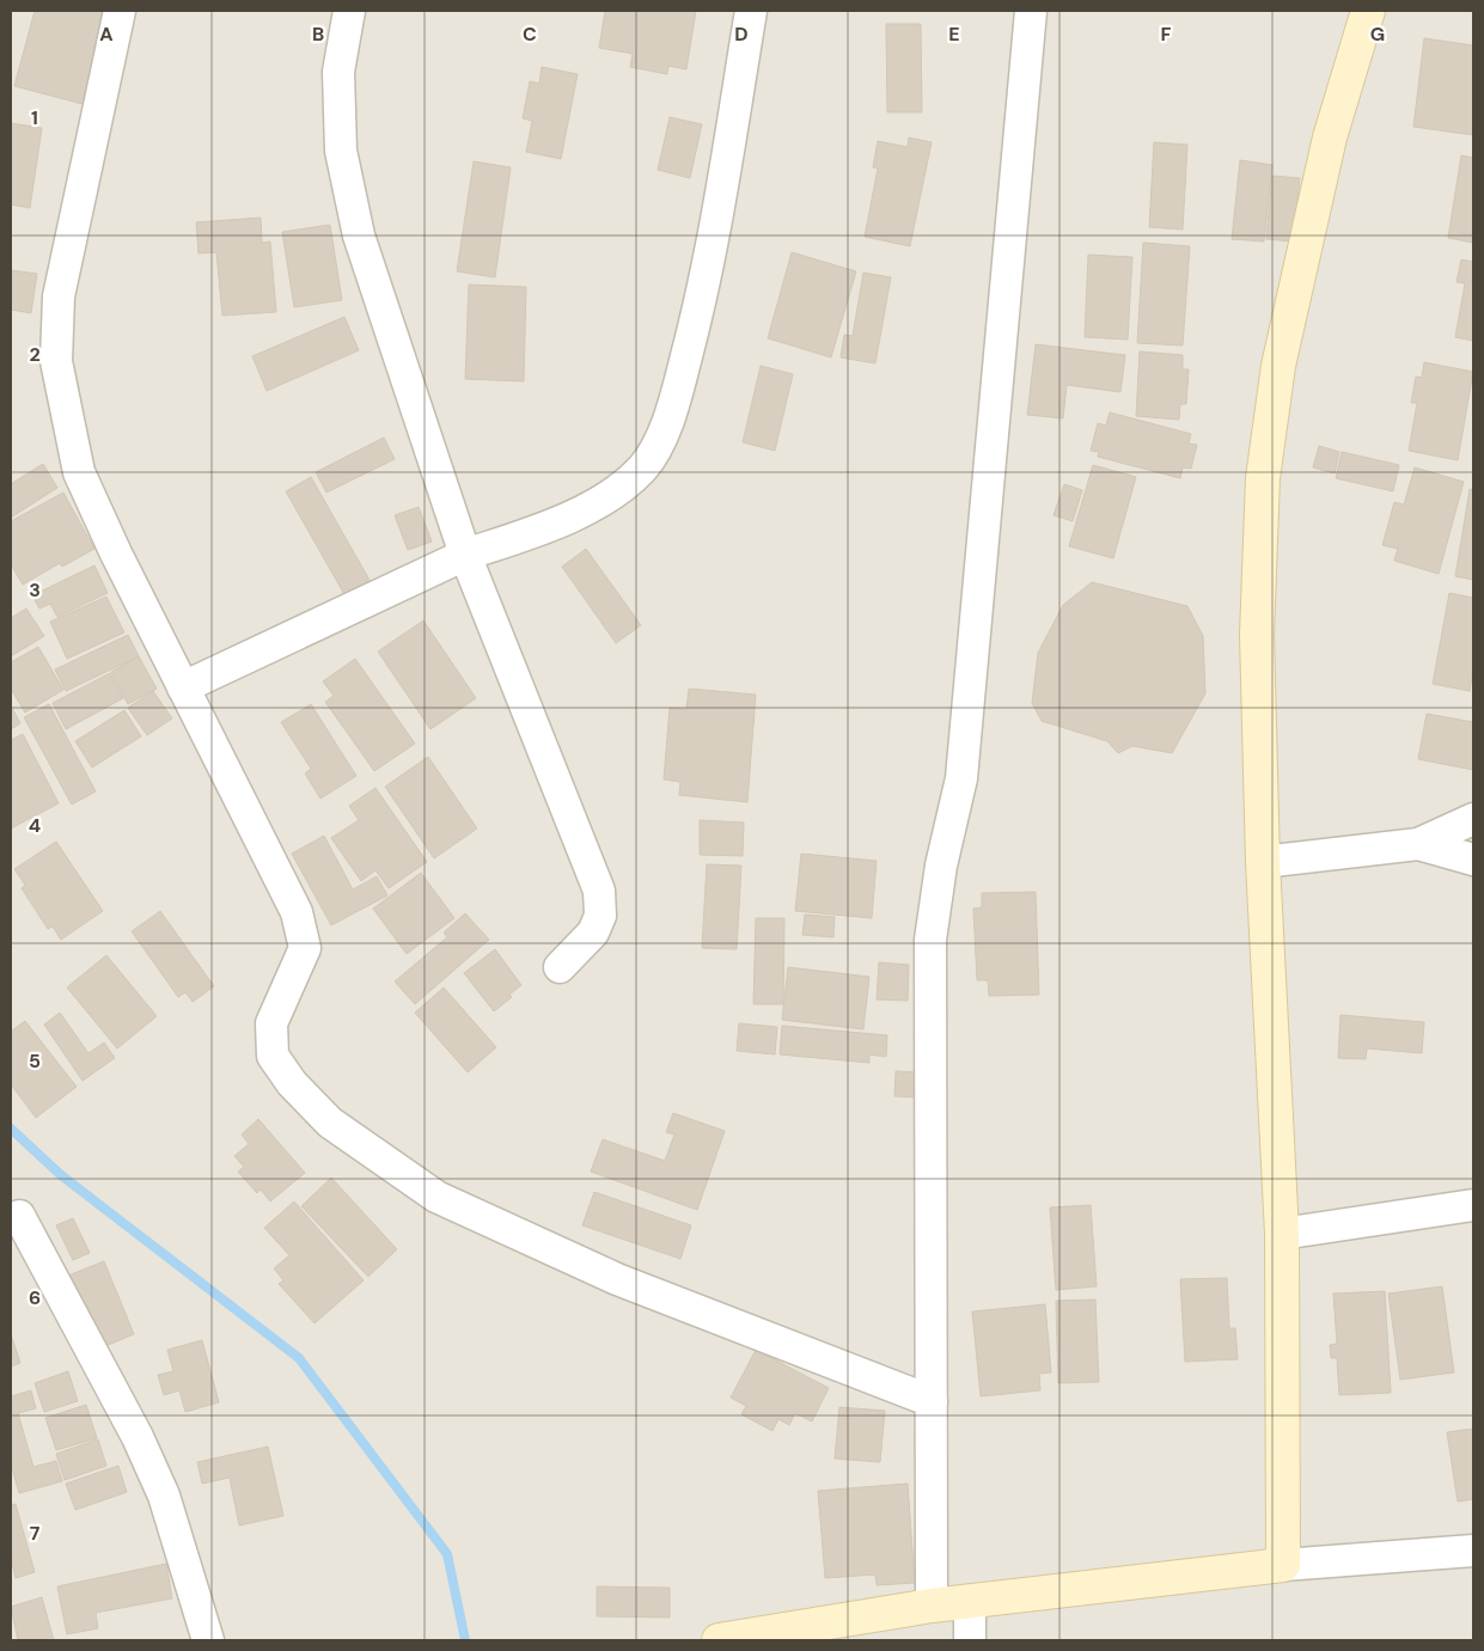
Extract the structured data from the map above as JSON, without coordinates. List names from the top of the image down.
{
  "grid": {
    "columns": [
      "A",
      "B",
      "C",
      "D",
      "E",
      "F",
      "G"
    ],
    "rows": [
      "1",
      "2",
      "3",
      "4",
      "5",
      "6",
      "7"
    ]
  }
}
